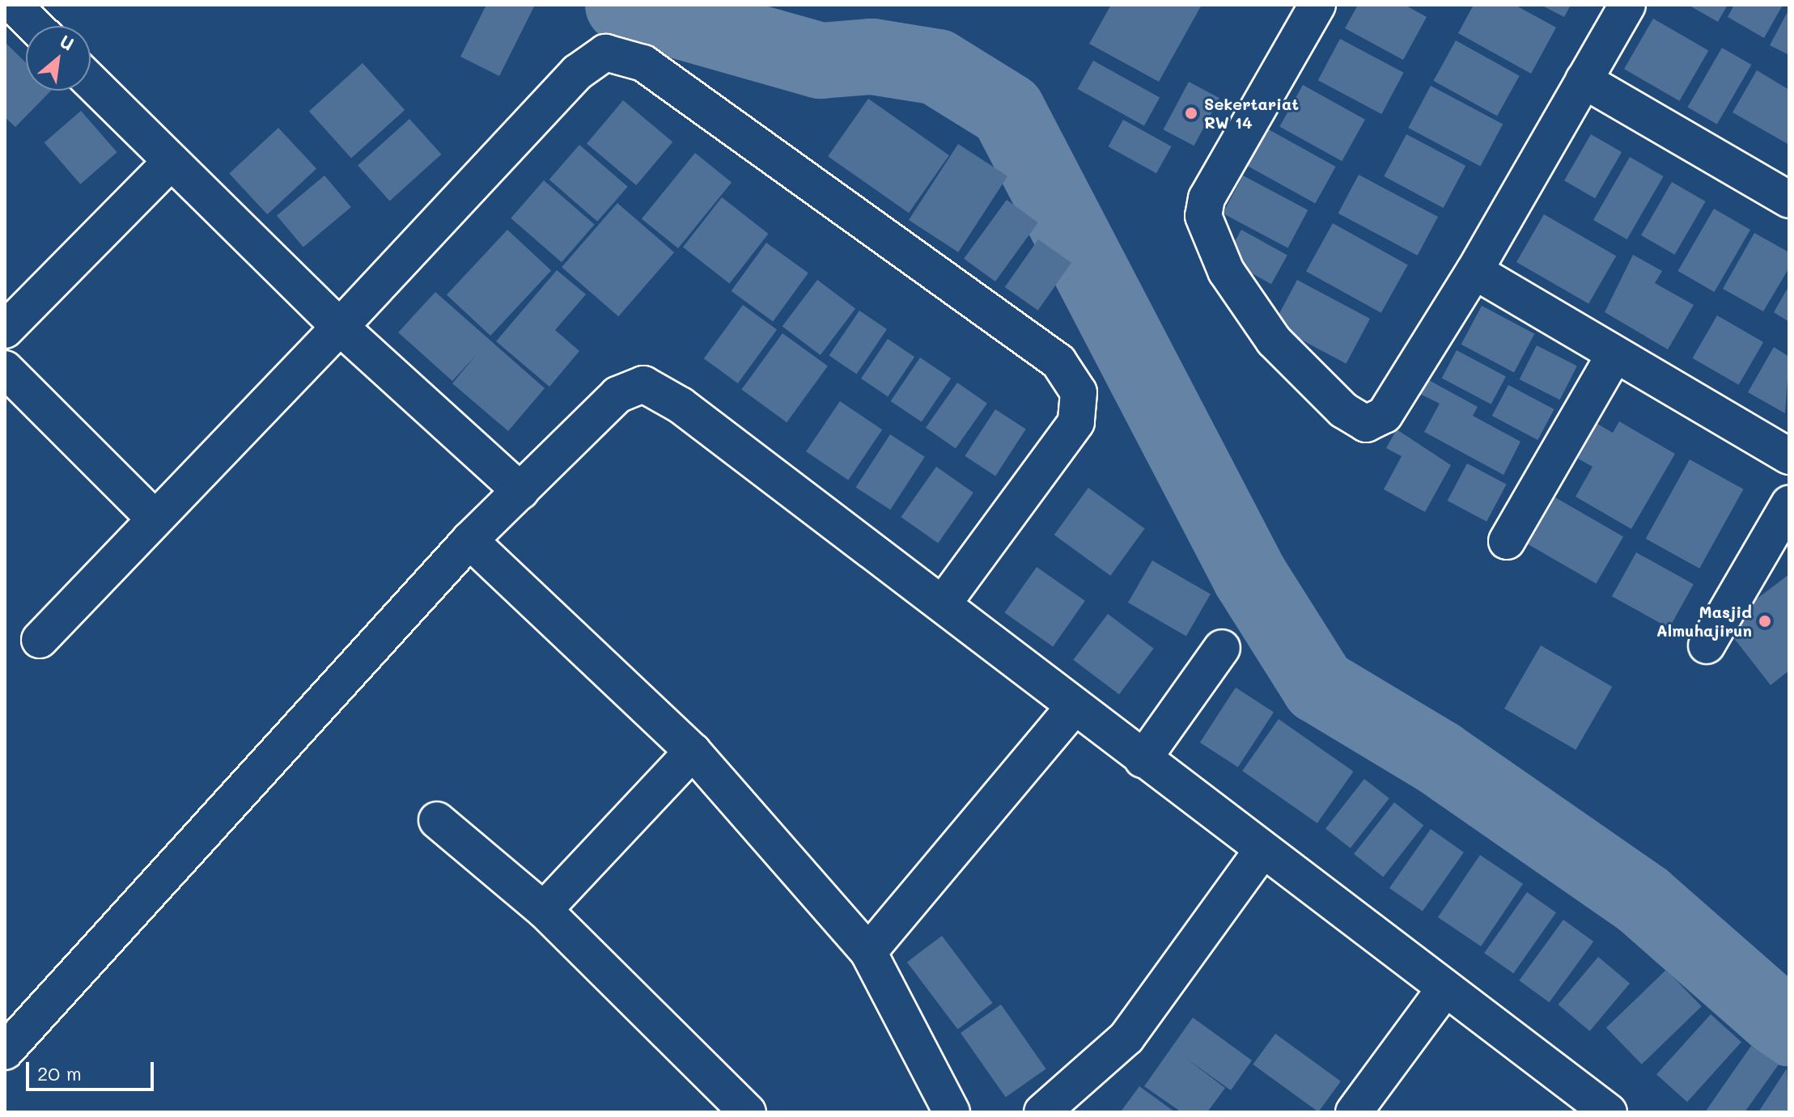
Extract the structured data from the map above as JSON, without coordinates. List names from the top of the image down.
{
  "places": ["Sekertariat RW 14", "Masjid Almuhajirun"],
  "scale_bar": "20 m",
  "north": "top right"
}
